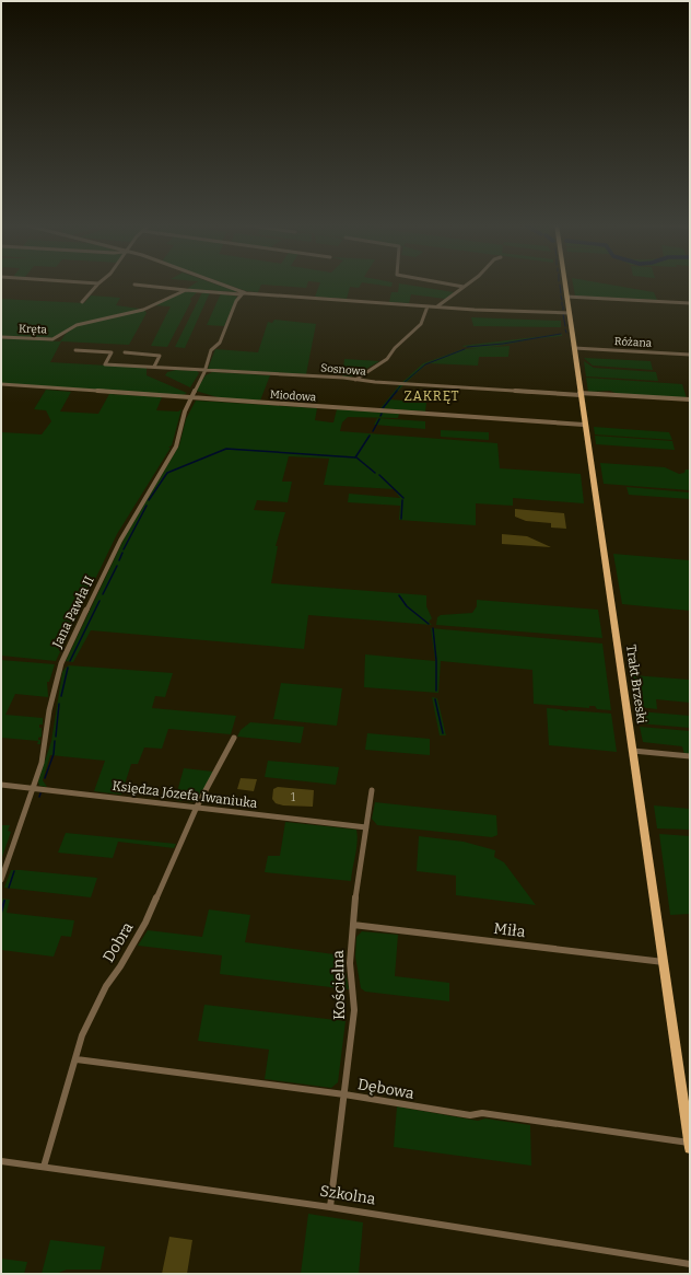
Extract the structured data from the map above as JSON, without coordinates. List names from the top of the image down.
{
  "streets": {
    "main road": ["Trakt Brzeski"],
    "street": [
      "Kręta",
      "Różana",
      "Sosnowa",
      "Miodowa",
      "Jana Pawła II",
      "Księdza Józefa Iwaniuka",
      "Miła",
      "Dobra",
      "Kościelna",
      "Dębowa",
      "Szkolna"
    ]
  },
  "crossings": [
    ["Kręta", "Jana Pawła II"],
    ["Różana", "Trakt Brzeski"],
    ["Sosnowa", "Jana Pawła II"],
    ["Sosnowa", "Trakt Brzeski"],
    ["Miodowa", "Jana Pawła II"],
    ["Miodowa", "Trakt Brzeski"],
    ["Jana Pawła II", "Księdza Józefa Iwaniuka"],
    ["Trakt Brzeski", "Miła"],
    ["Trakt Brzeski", "Dębowa"],
    ["Księdza Józefa Iwaniuka", "Dobra"],
    ["Księdza Józefa Iwaniuka", "Kościelna"],
    ["Miła", "Kościelna"],
    ["Dobra", "Dębowa"],
    ["Dobra", "Szkolna"],
    ["Kościelna", "Dębowa"],
    ["Kościelna", "Szkolna"]
  ],
  "districts": ["ZAKRĘT"],
  "house_numbers": ["1"]
}
